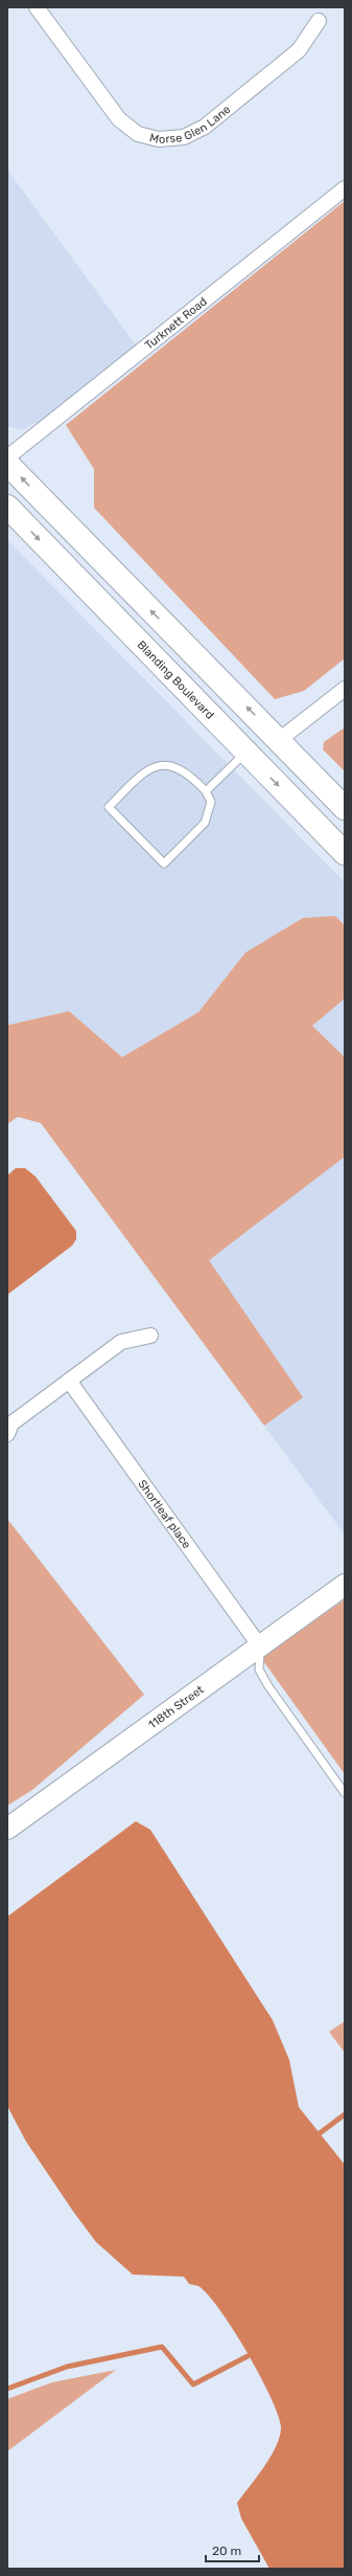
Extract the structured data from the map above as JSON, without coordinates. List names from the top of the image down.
{
  "streets": {
    "main road": ["Blanding Boulevard"],
    "street": [
      "Morse Glen Lane",
      "Turknett Road",
      "Shortleaf place",
      "118th Street"
    ]
  },
  "crossings": [
    ["Shortleaf place", "118th Street"]
  ],
  "scale_bar": "20 m"
}
